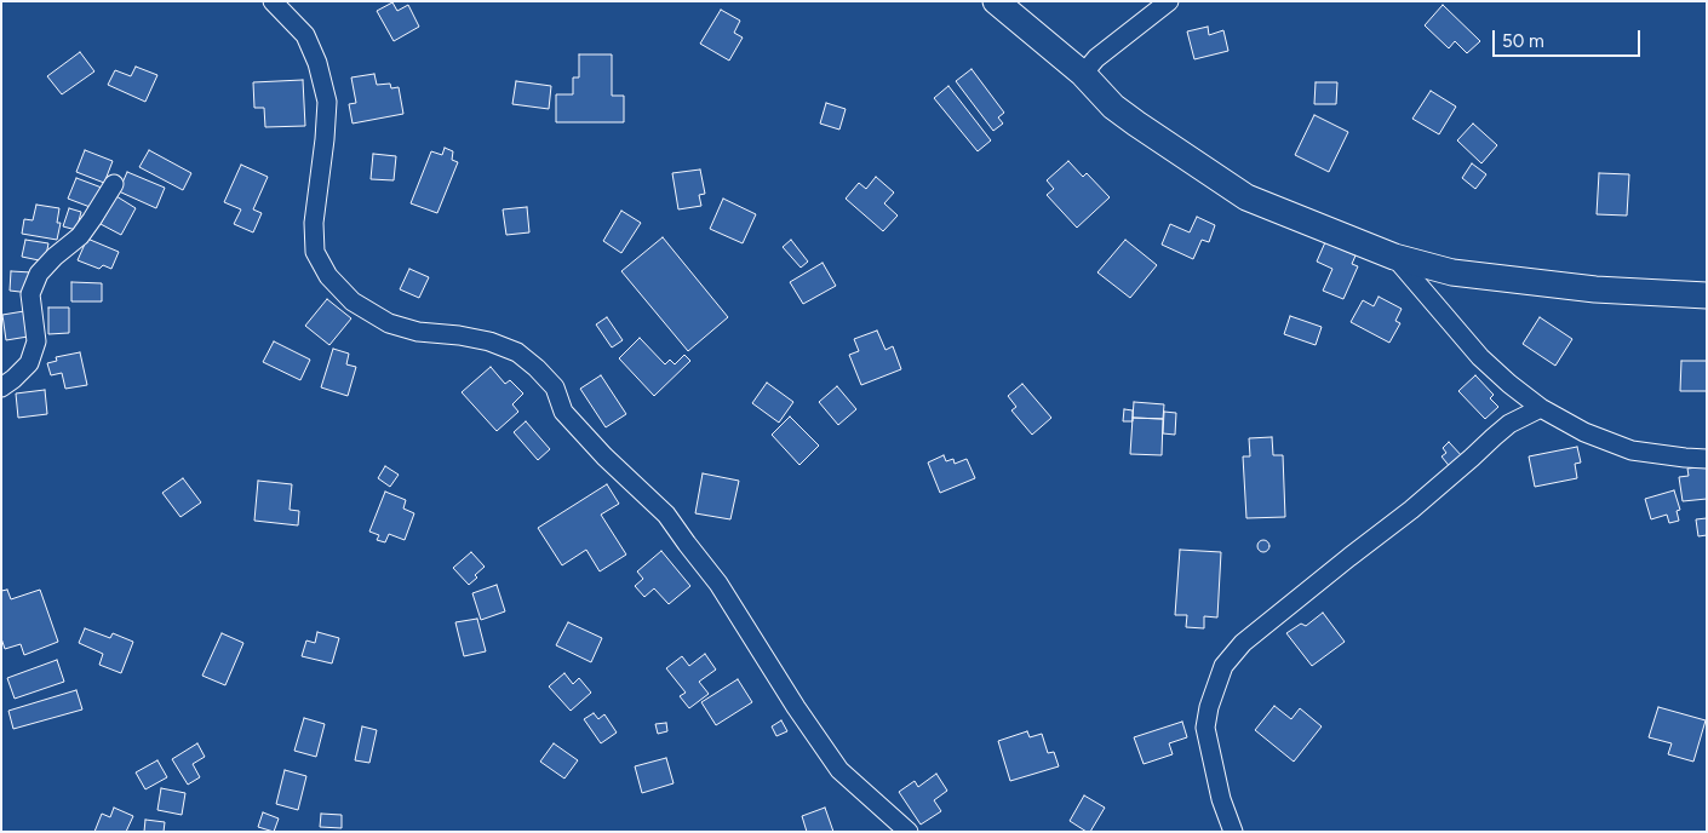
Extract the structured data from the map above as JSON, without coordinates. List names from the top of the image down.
{
  "scale_bar": "50 m"
}
